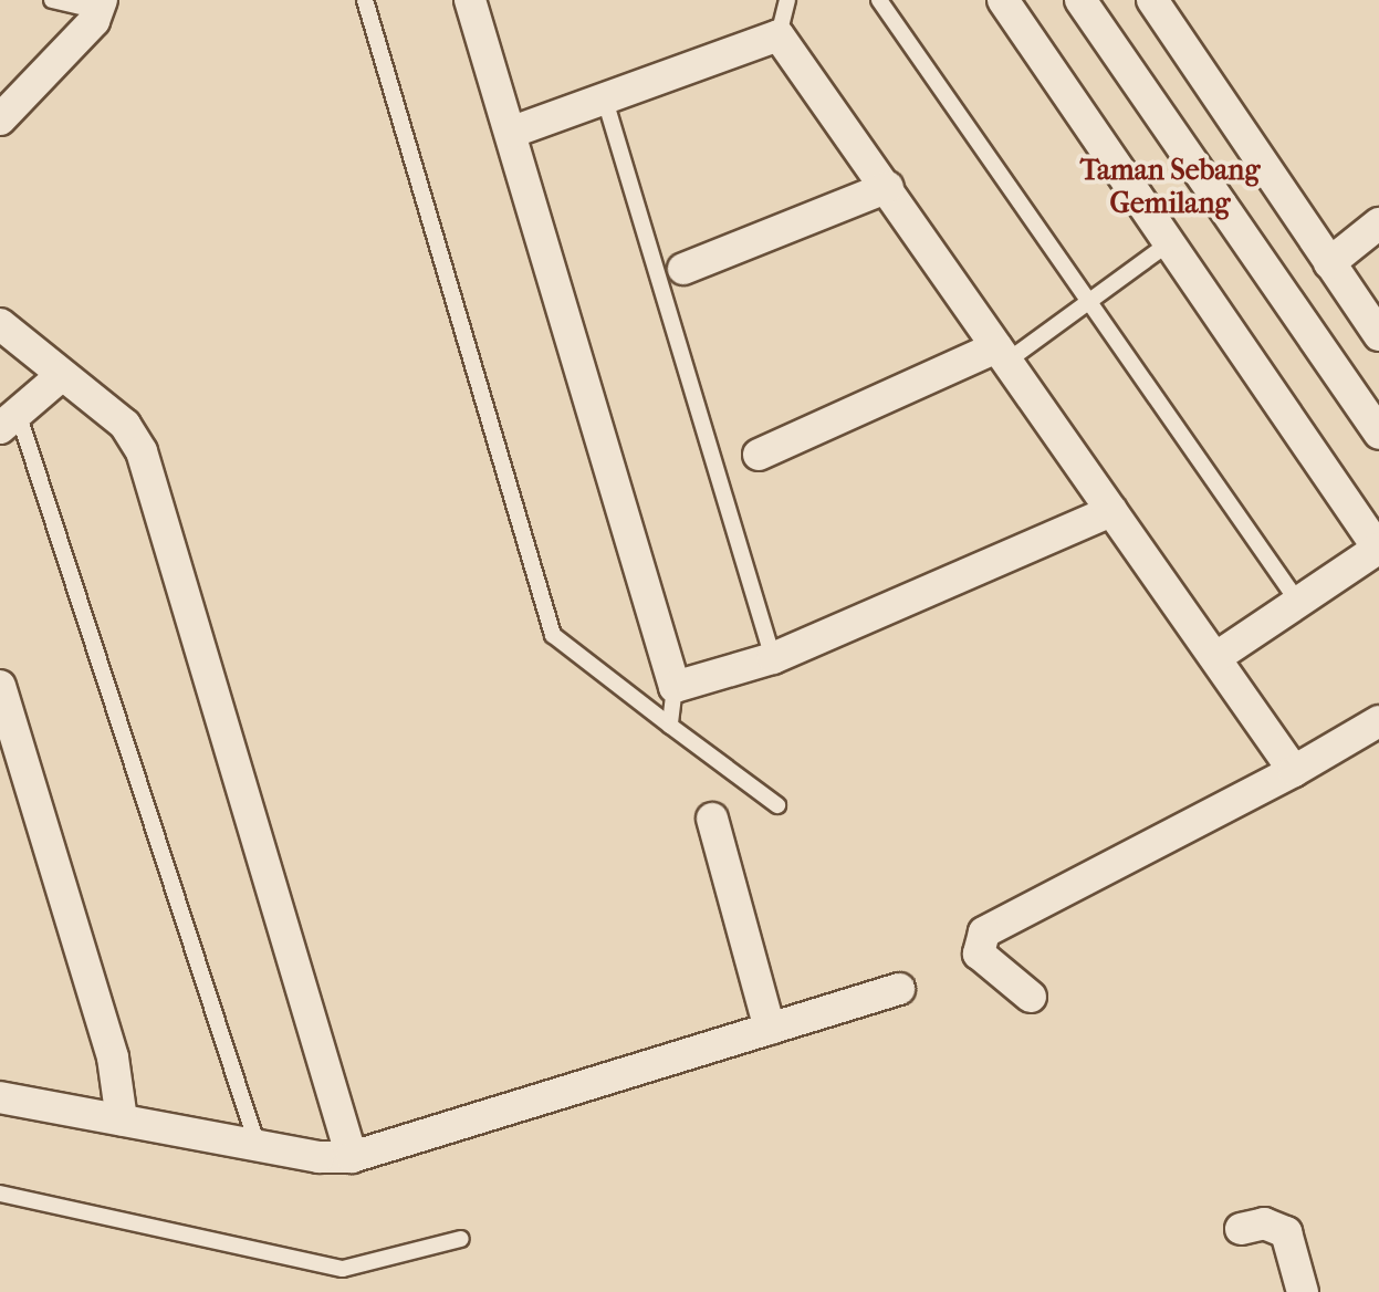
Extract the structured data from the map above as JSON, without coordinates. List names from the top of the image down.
{
  "districts": ["Taman Sebang Gemilang"]
}
